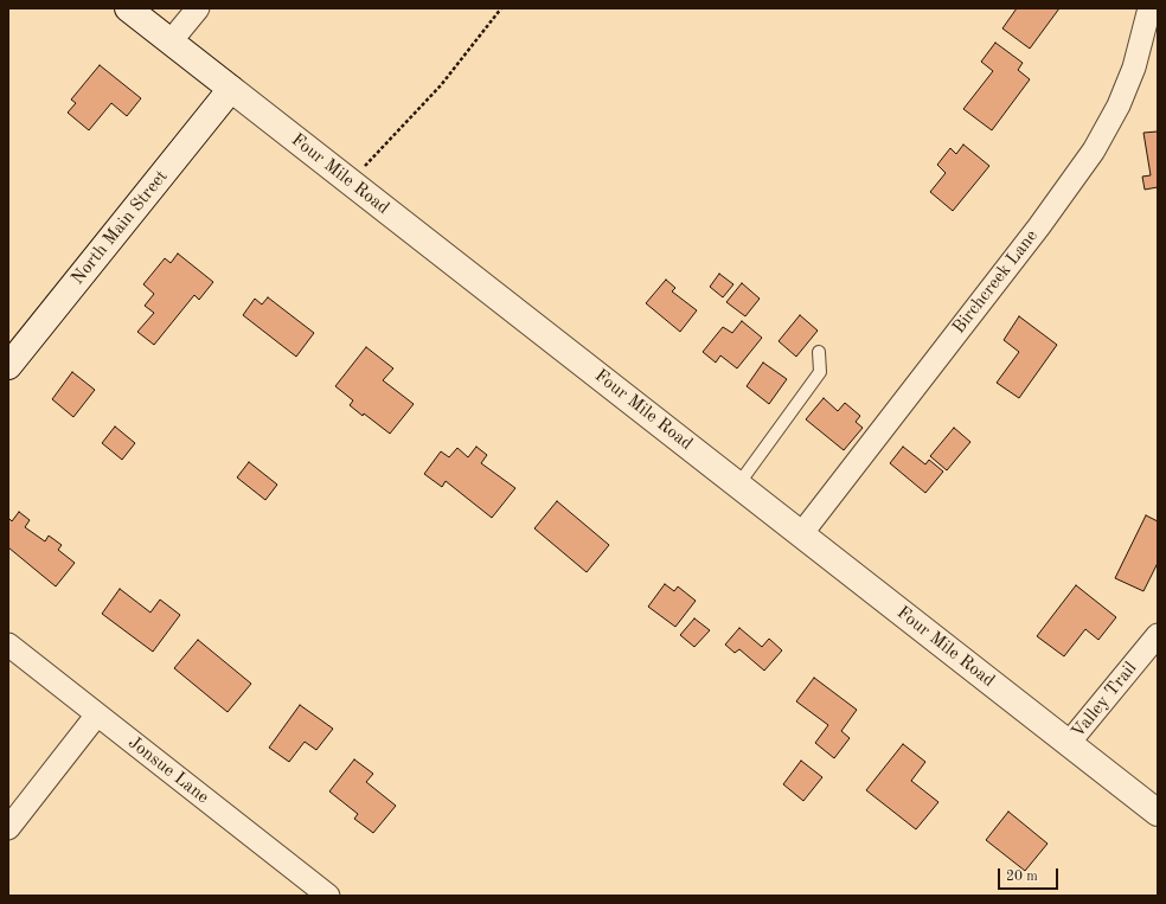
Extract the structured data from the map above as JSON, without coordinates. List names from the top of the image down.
{
  "streets": {
    "street": [
      "Four Mile Road",
      "North Main Street",
      "Birchcreek Lane",
      "Valley Trail",
      "Jonsue Lane"
    ]
  },
  "crossings": [
    ["Four Mile Road", "North Main Street"],
    ["Four Mile Road", "Birchcreek Lane"],
    ["Four Mile Road", "Valley Trail"]
  ],
  "scale_bar": "20 m"
}
